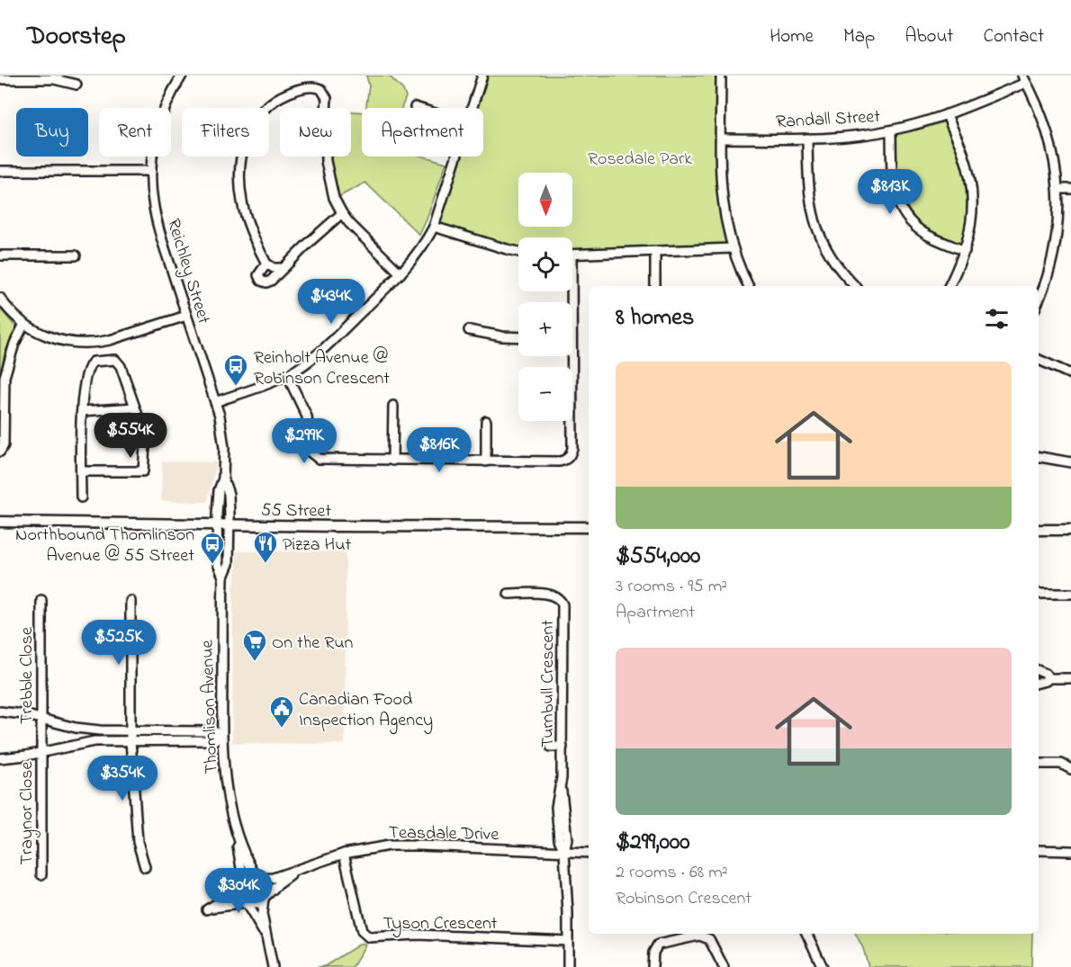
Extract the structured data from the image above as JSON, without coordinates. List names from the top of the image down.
{
  "streets": {
    "main road": ["55 Street"],
    "street": [
      "Randall Street",
      "Reichley Street",
      "Trebble Close",
      "Turnbull Crescent",
      "Thomlison Avenue",
      "Traynor Close",
      "Teasdale Drive",
      "Tyson Crescent"
    ]
  },
  "crossings": [
    ["Reichley Street", "55 Street"],
    ["Reichley Street", "Thomlison Avenue"],
    ["55 Street", "Thomlison Avenue"],
    ["Trebble Close", "Traynor Close"],
    ["Turnbull Crescent", "Teasdale Drive"],
    ["Turnbull Crescent", "Tyson Crescent"],
    ["Thomlison Avenue", "Teasdale Drive"],
    ["Teasdale Drive", "Tyson Crescent"]
  ],
  "parks": ["Rosedale Park"],
  "places": {
    "bus stop": ["Reinholt Avenue @ Robinson Crescent", "Northbound Thomlinson Avenue @ 55 Street"],
    "restaurant": ["Pizza Hut"],
    "supermarket": ["On the Run"],
    "public building": ["Canadian Food Inspection Agency"]
  },
  "north": "bottom",
  "page": {
    "header": "Doorstep",
    "nav": [
      "Home",
      "Map",
      "About",
      "Contact"
    ],
    "chip": [
      "Buy",
      "Rent",
      "Filters",
      "New",
      "Apartment"
    ],
    "price": [
      "$813K",
      "$434K",
      "$554K",
      "$299K",
      "$816K",
      "$525K",
      "$354K",
      "$304K"
    ],
    "map_buttons": ["+", "−"],
    "heading": "8 homes",
    "list": [
      {
        "name": "$554,000",
        "note": "3 rooms · 95 m² · Apartment"
      },
      {
        "name": "$299,000",
        "note": "2 rooms · 68 m² · Robinson Crescent"
      }
    ]
  }
}
